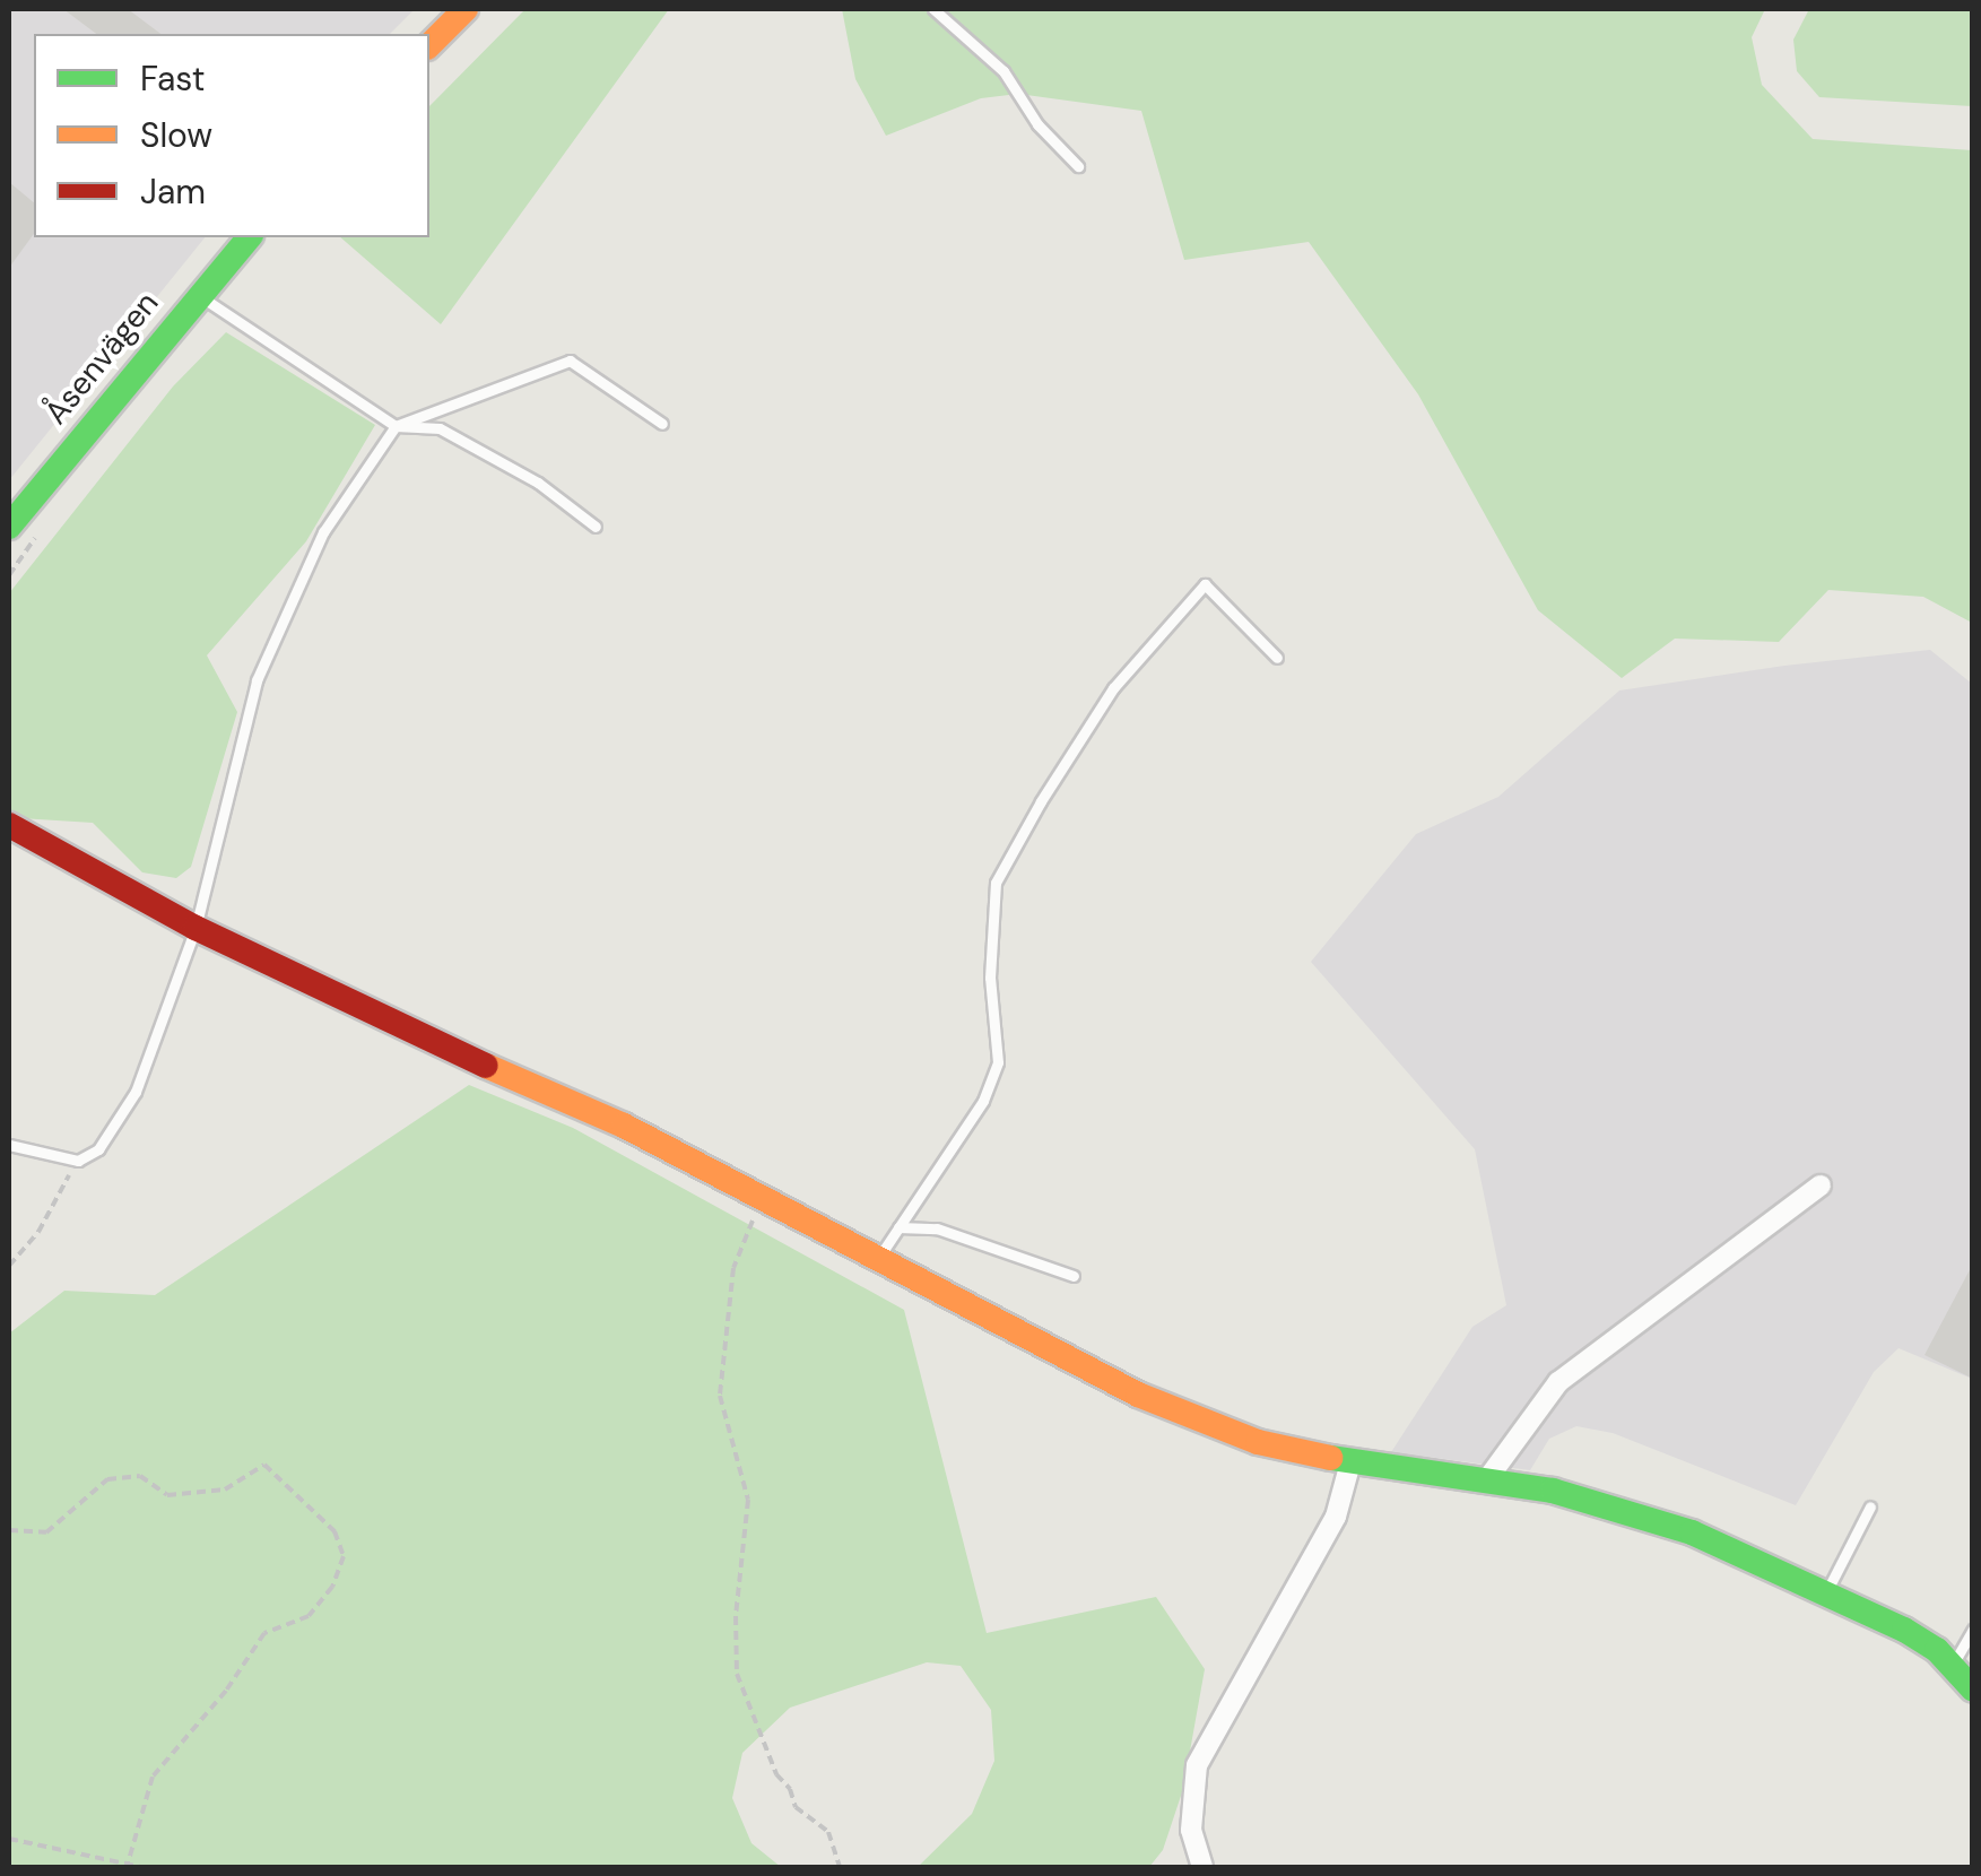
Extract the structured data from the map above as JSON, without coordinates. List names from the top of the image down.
{
  "streets": {
    "street": ["Åsenvägen"]
  },
  "legend": ["Fast", "Slow", "Jam"]
}
